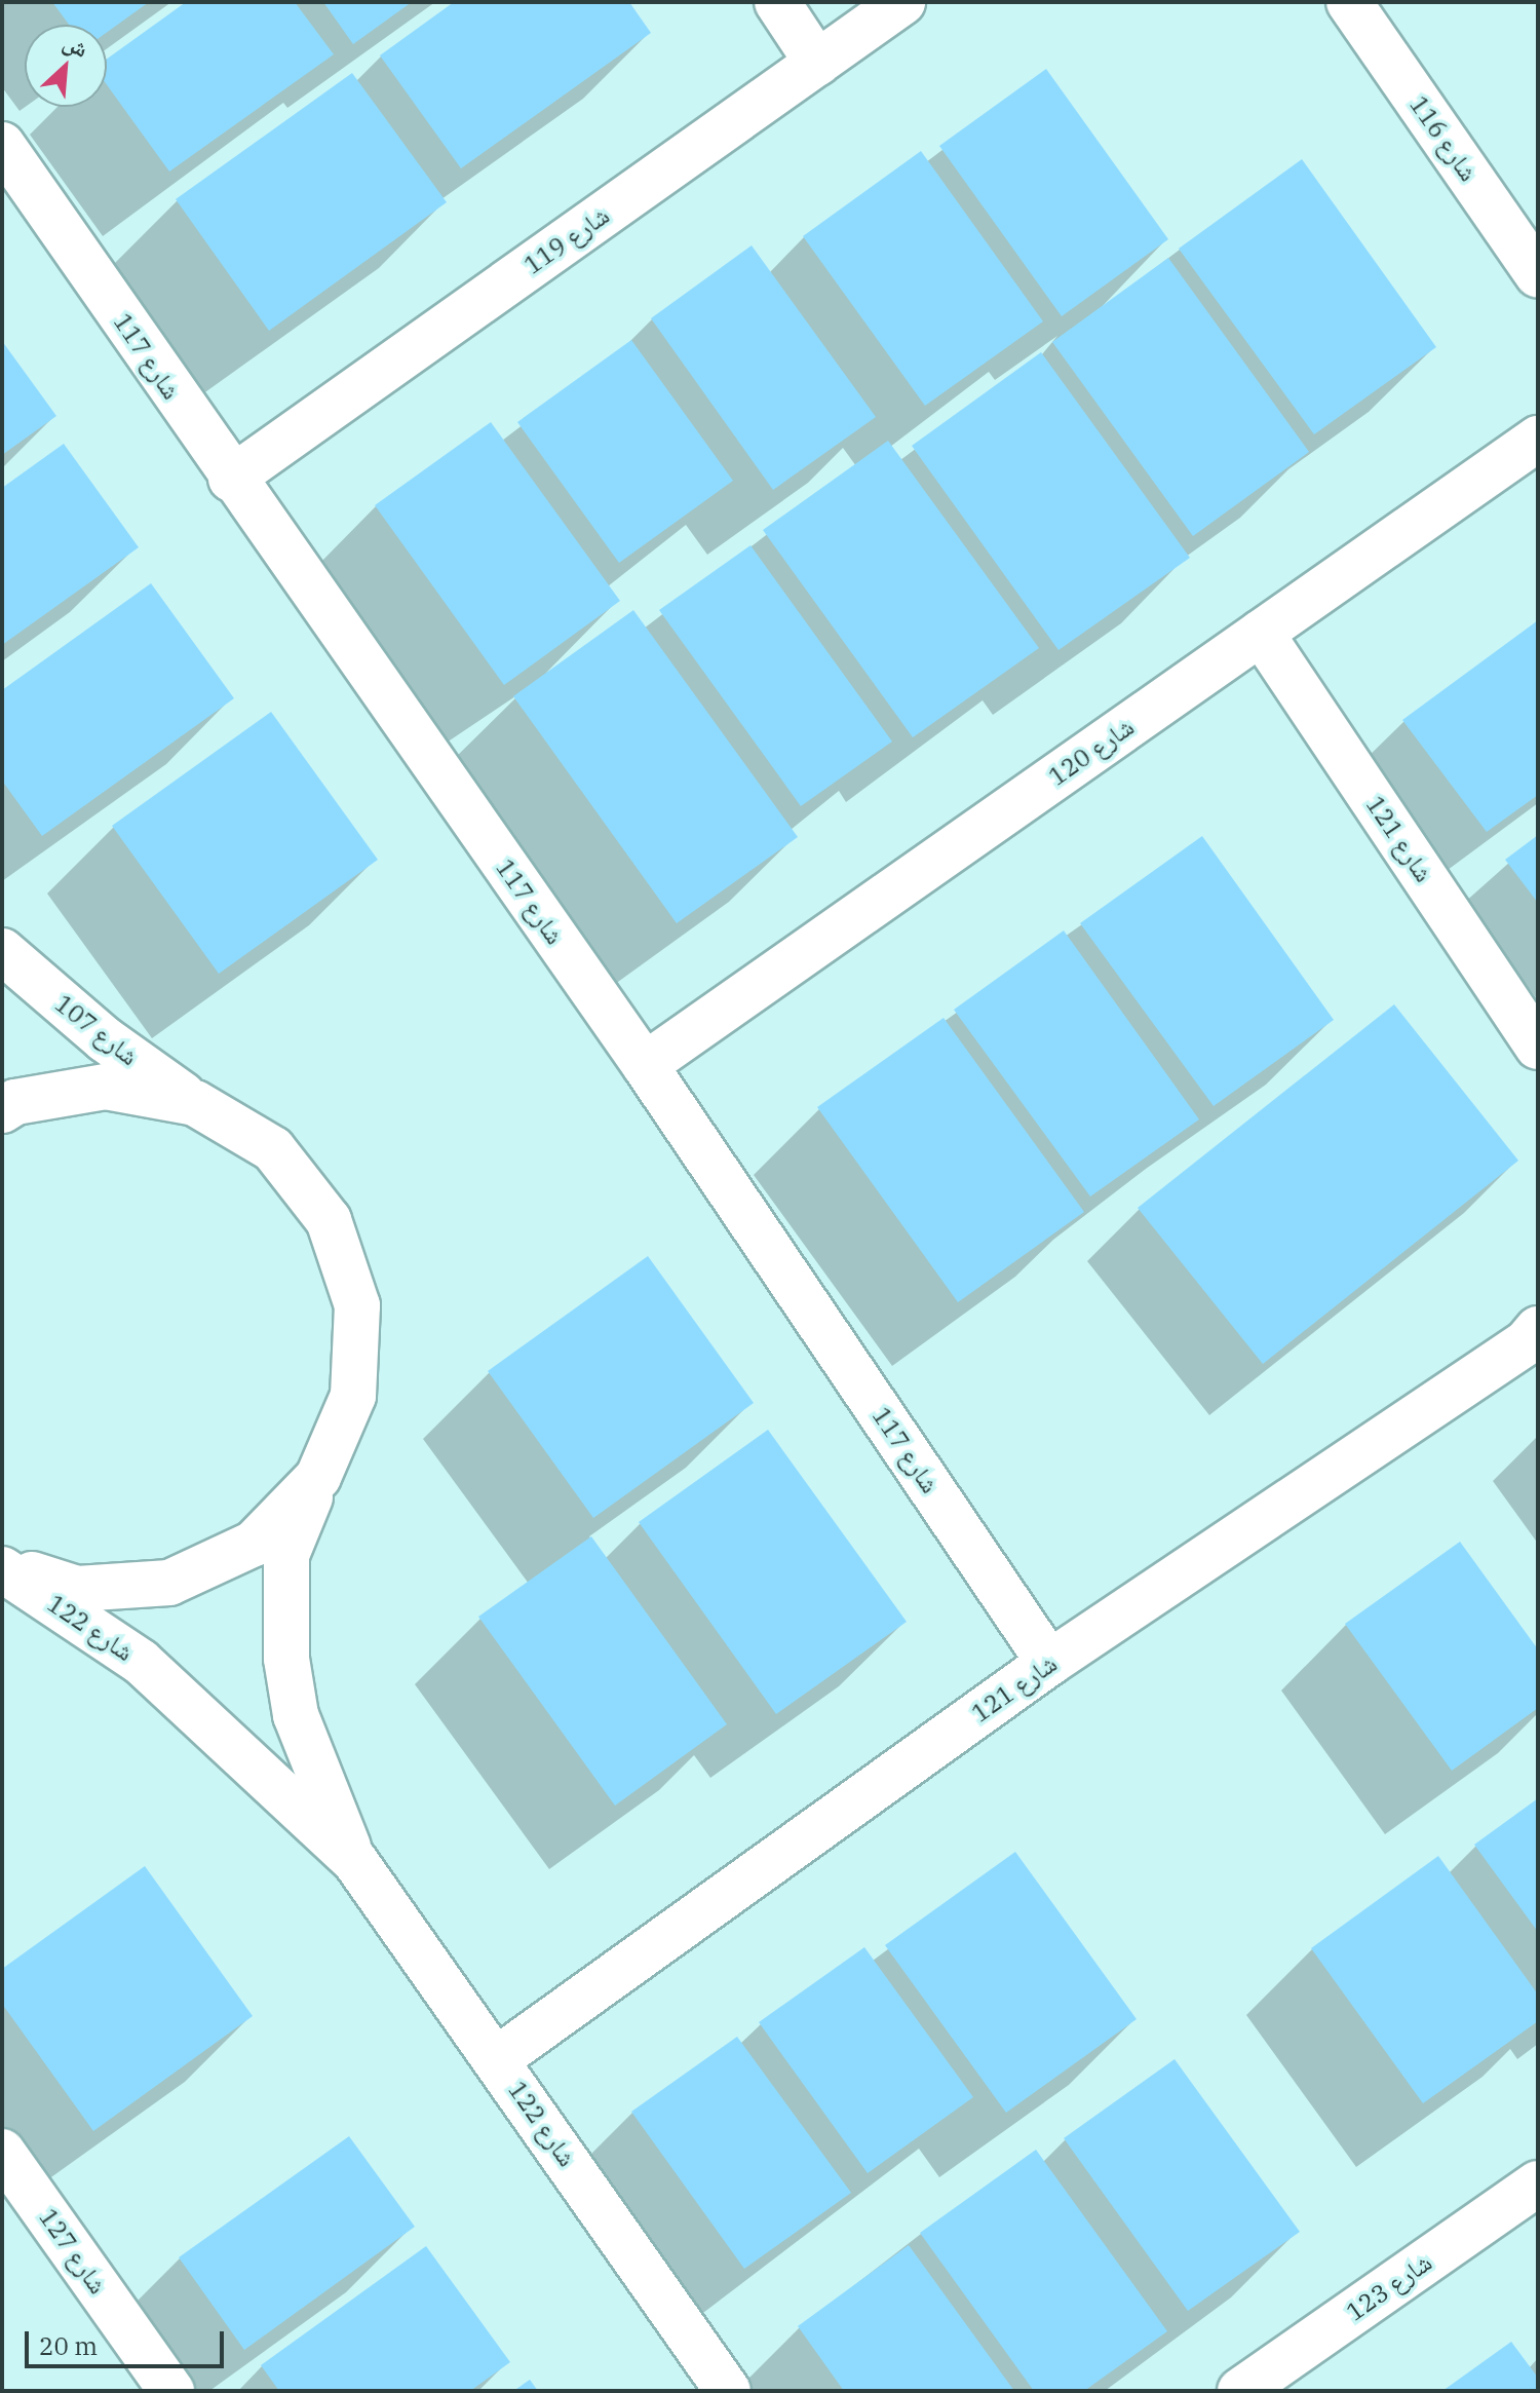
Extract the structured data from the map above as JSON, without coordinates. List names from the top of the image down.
{
  "streets": {
    "street": [
      "شارع 116",
      "شارع 119",
      "شارع 117",
      "شارع 120",
      "شارع 121",
      "شارع 107",
      "شارع 122",
      "شارع 127",
      "شارع 123"
    ]
  },
  "crossings": [
    ["شارع 119", "شارع 117"],
    ["شارع 117", "شارع 120"],
    ["شارع 117", "شارع 121"],
    ["شارع 120", "شارع 121"],
    ["شارع 121", "شارع 122"],
    ["شارع 107", "شارع 122"]
  ],
  "scale_bar": "20 m",
  "north": "top right"
}
